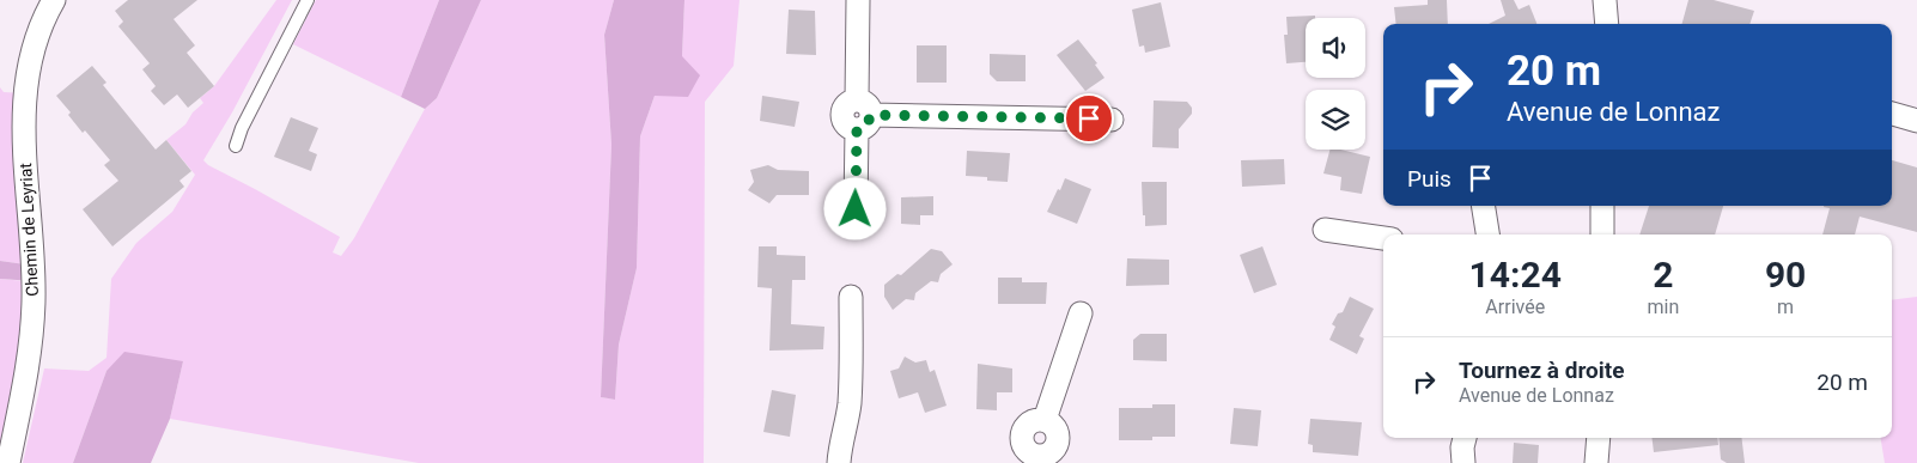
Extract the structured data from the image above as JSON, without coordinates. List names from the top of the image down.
{
  "streets": {
    "street": ["Chemin de Leyriat"]
  },
  "page": {
    "turn": ["20 m", "Avenue de Lonnaz"],
    "then": "Puis",
    "eta": [
      "14:24",
      "Arrivée",
      "2",
      "min",
      "90",
      "m"
    ],
    "list": [
      {
        "name": "Tournez à droite",
        "note": "Avenue de Lonnaz",
        "value": "20 m"
      }
    ]
  }
}
